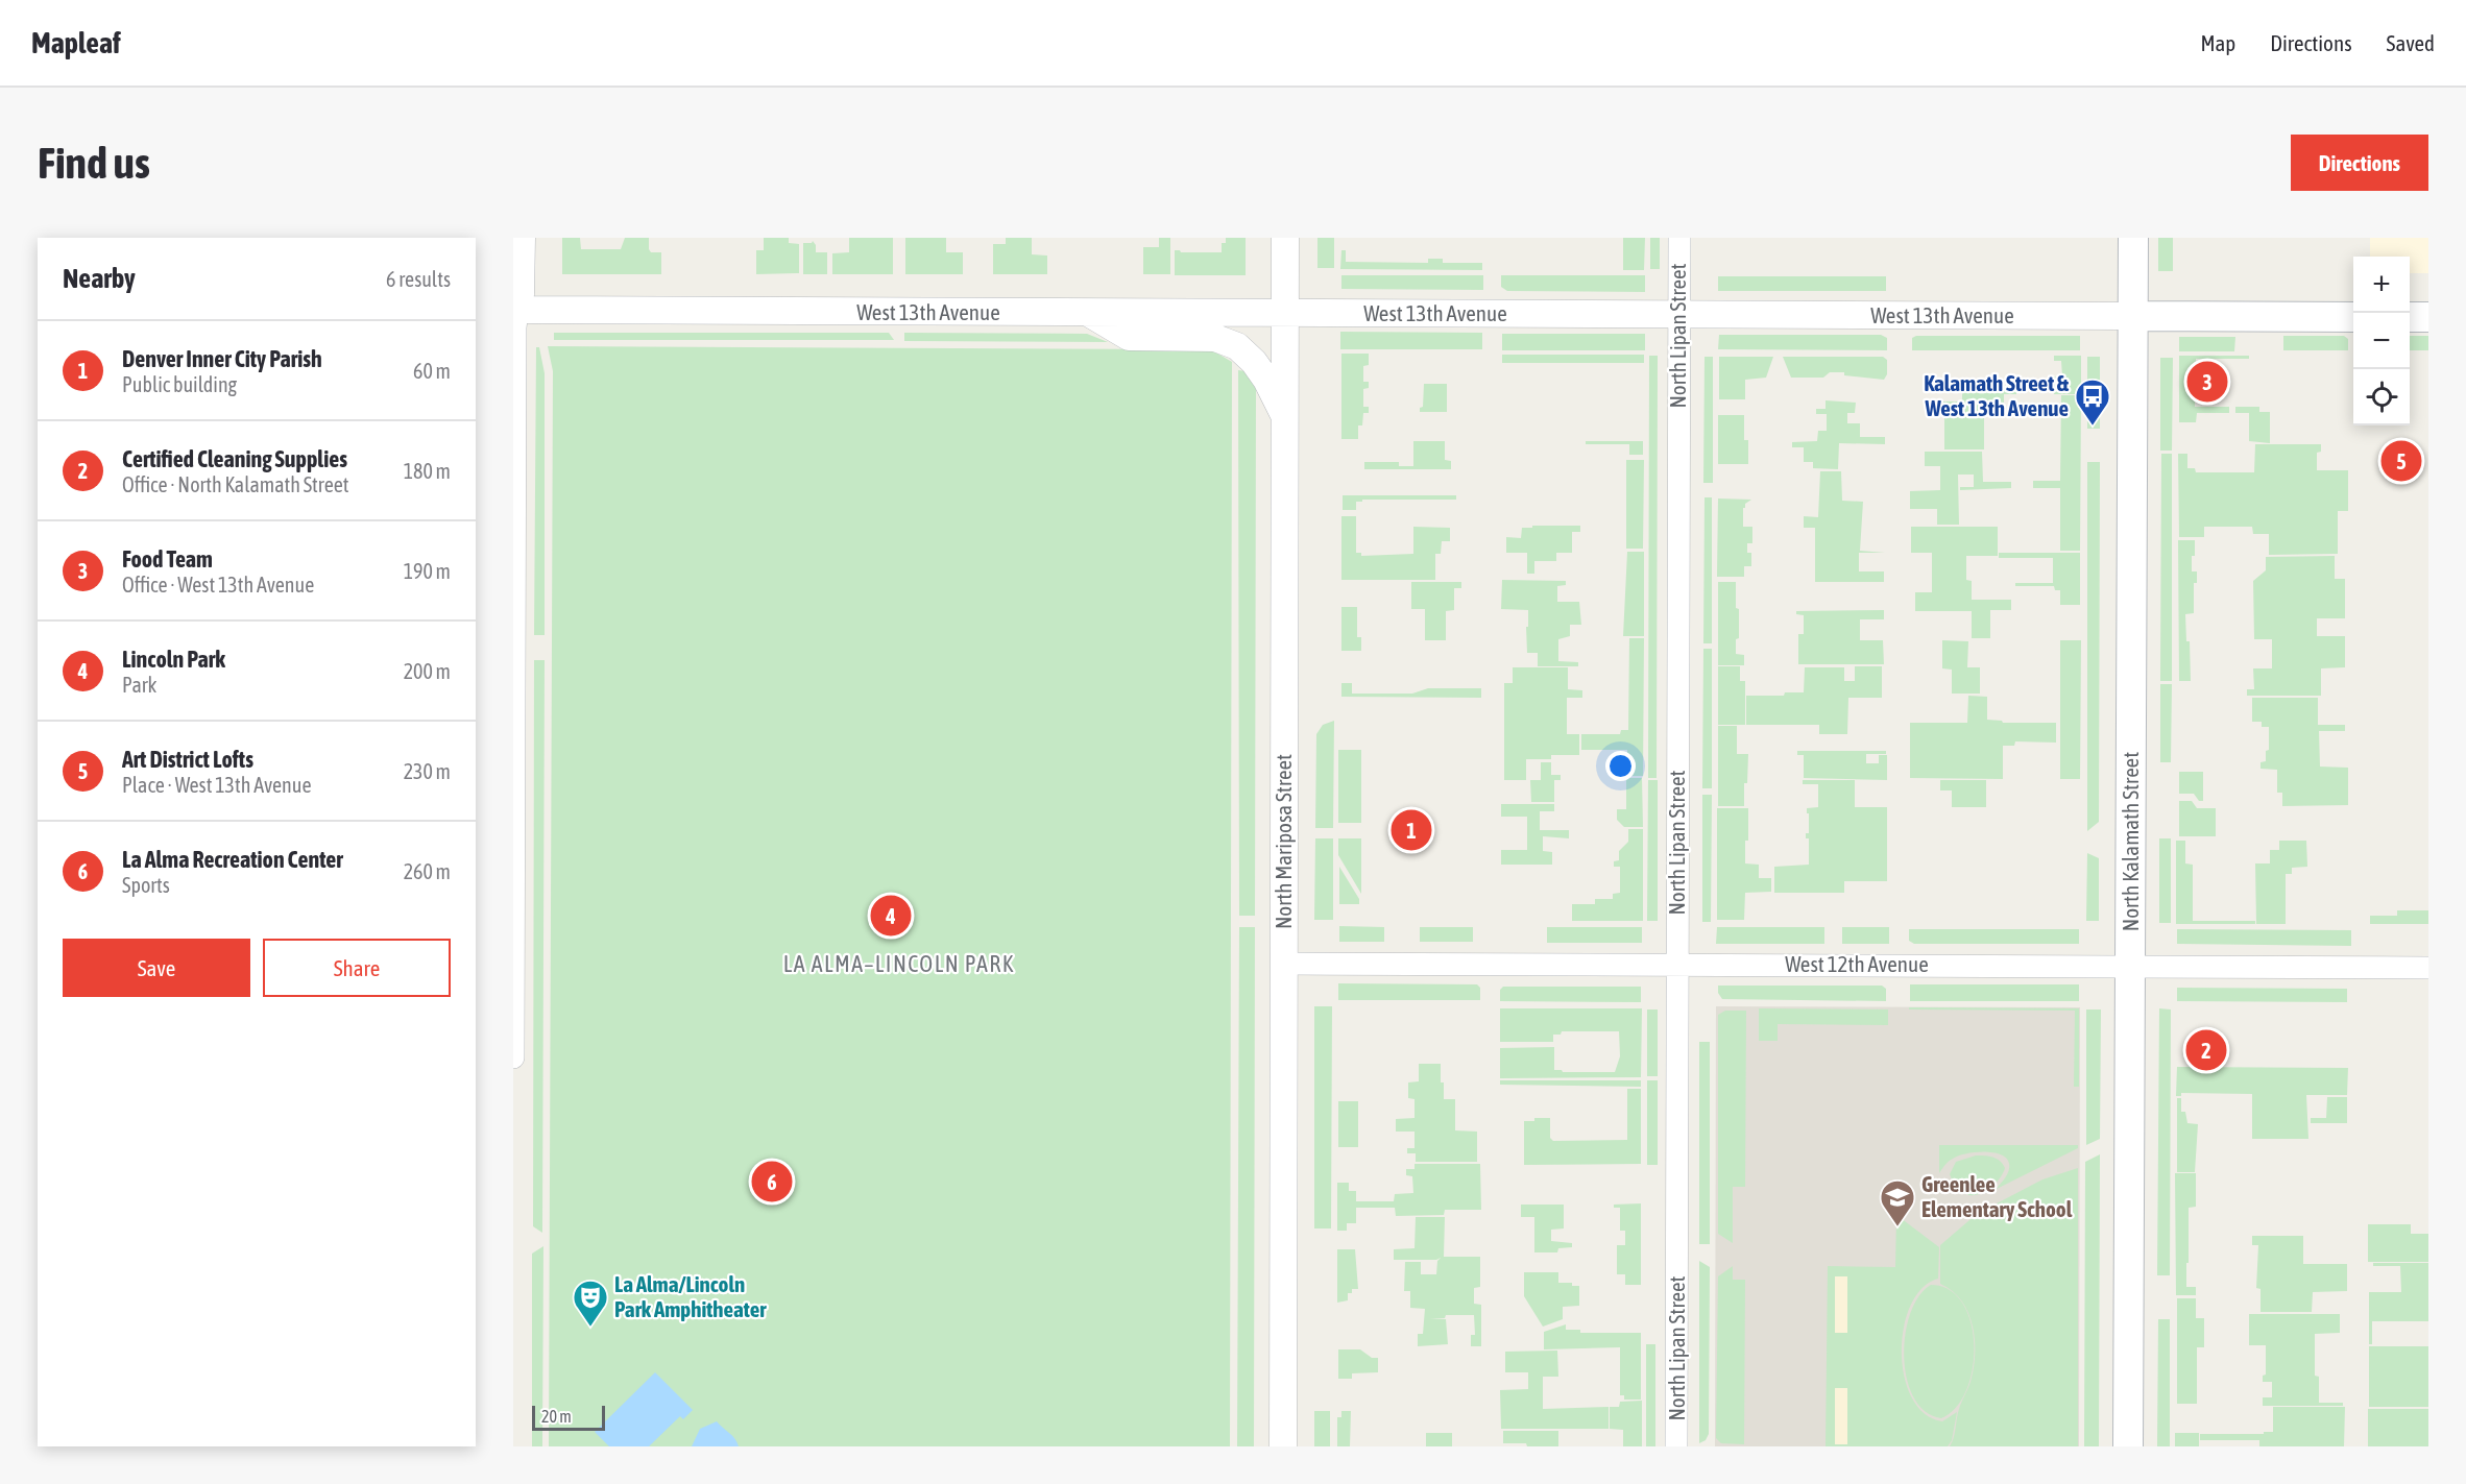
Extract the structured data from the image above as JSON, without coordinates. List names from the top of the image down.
{
  "streets": {
    "main road": ["West 13th Avenue", "North Kalamath Street"],
    "street": ["North Lipan Street", "North Mariposa Street", "West 12th Avenue"]
  },
  "crossings": [
    ["West 13th Avenue", "North Lipan Street"],
    ["West 13th Avenue", "North Mariposa Street"],
    ["West 13th Avenue", "North Kalamath Street"],
    ["North Lipan Street", "West 12th Avenue"],
    ["North Mariposa Street", "West 12th Avenue"],
    ["North Kalamath Street", "West 12th Avenue"]
  ],
  "districts": ["LA ALMA–LINCOLN PARK"],
  "places": {
    "bus stop": ["Kalamath Street & West 13th Avenue"],
    "school or university": ["Greenlee Elementary School"],
    "theatre": ["La Alma/Lincoln Park Amphitheater"]
  },
  "scale_bar": "20 m",
  "page": {
    "header": "Mapleaf",
    "nav": ["Map", "Directions", "Saved"],
    "buttons": [
      "Directions",
      ["Save", "Share"]
    ],
    "title": "Find us",
    "heading": ["Nearby", "6 results"],
    "map_buttons": ["+", "−"],
    "list": [
      {
        "mark": "1",
        "name": "Denver Inner City Parish",
        "note": "Public building",
        "value": "60 m"
      },
      {
        "mark": "2",
        "name": "Certified Cleaning Supplies",
        "note": "Office · North Kalamath Street",
        "value": "180 m"
      },
      {
        "mark": "3",
        "name": "Food Team",
        "note": "Office · West 13th Avenue",
        "value": "190 m"
      },
      {
        "mark": "4",
        "name": "Lincoln Park",
        "note": "Park",
        "value": "200 m"
      },
      {
        "mark": "5",
        "name": "Art District Lofts",
        "note": "Place · West 13th Avenue",
        "value": "230 m"
      },
      {
        "mark": "6",
        "name": "La Alma Recreation Center",
        "note": "Sports",
        "value": "260 m"
      }
    ],
    "pins": [
      "3",
      "5",
      "1",
      "4",
      "2",
      "6"
    ],
    "scale": "20 m"
  }
}
